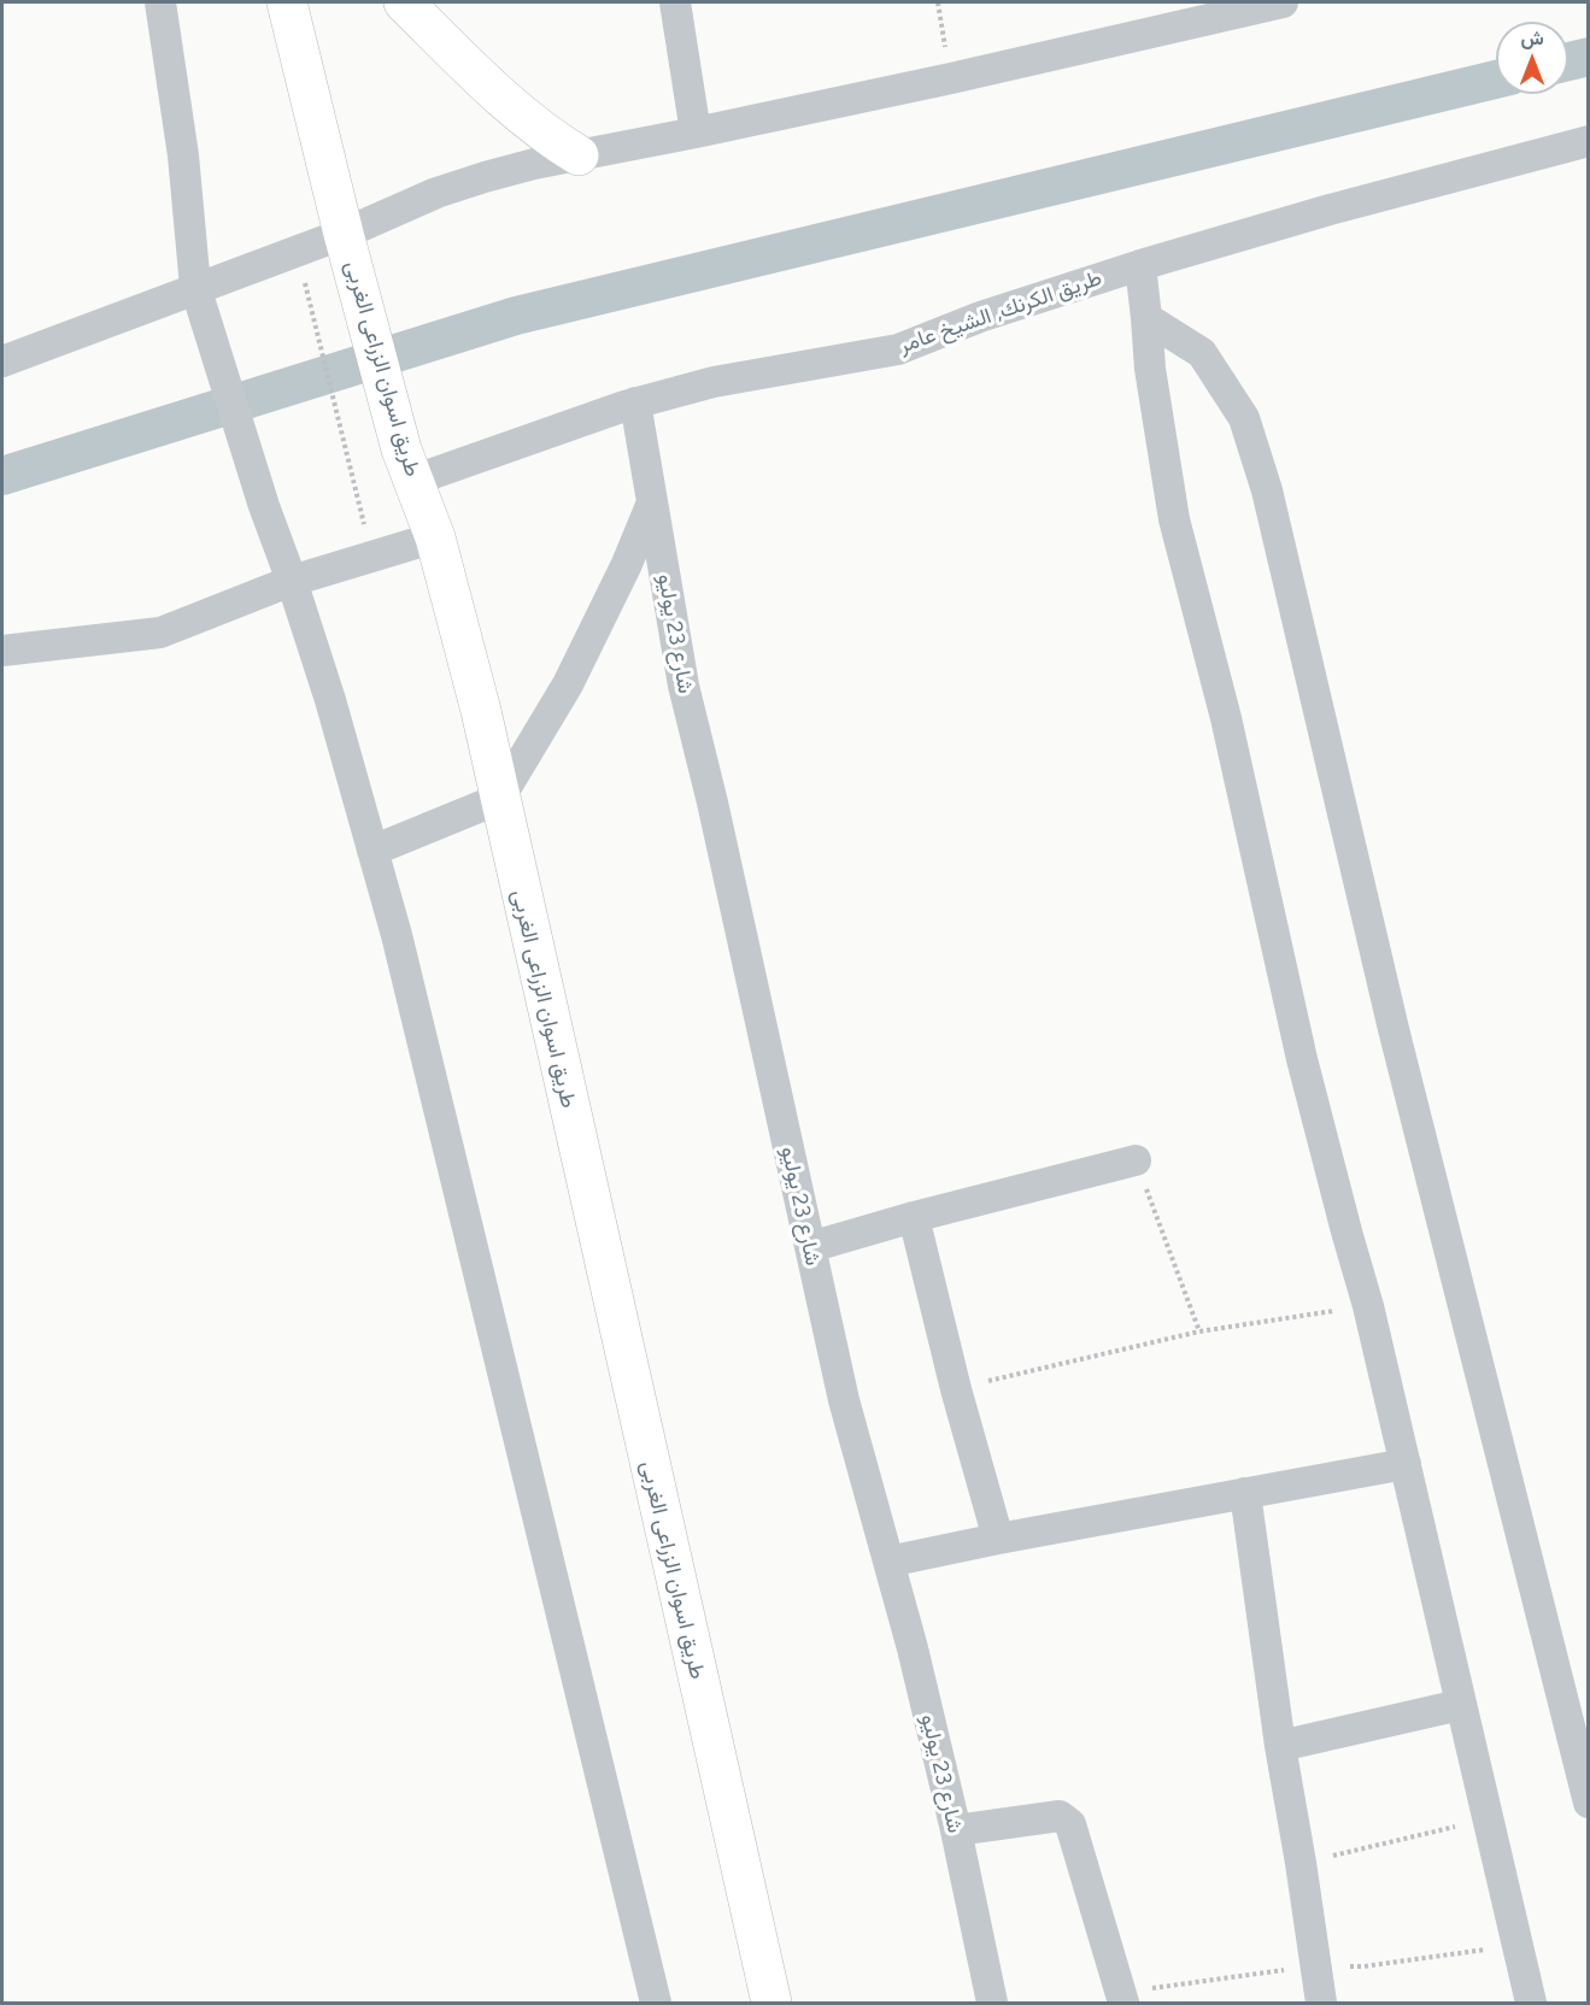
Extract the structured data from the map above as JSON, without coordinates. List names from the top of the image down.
{
  "streets": {
    "main road": ["طريق اسوان الزراعى الغربى"],
    "street": ["طريق الكرنك, الشيخ عامر", "شارع 23 يوليو"]
  },
  "crossings": [
    ["طريق الكرنك, الشيخ عامر", "طريق اسوان الزراعى الغربى"],
    ["طريق الكرنك, الشيخ عامر", "شارع 23 يوليو"]
  ],
  "north": "top"
}
